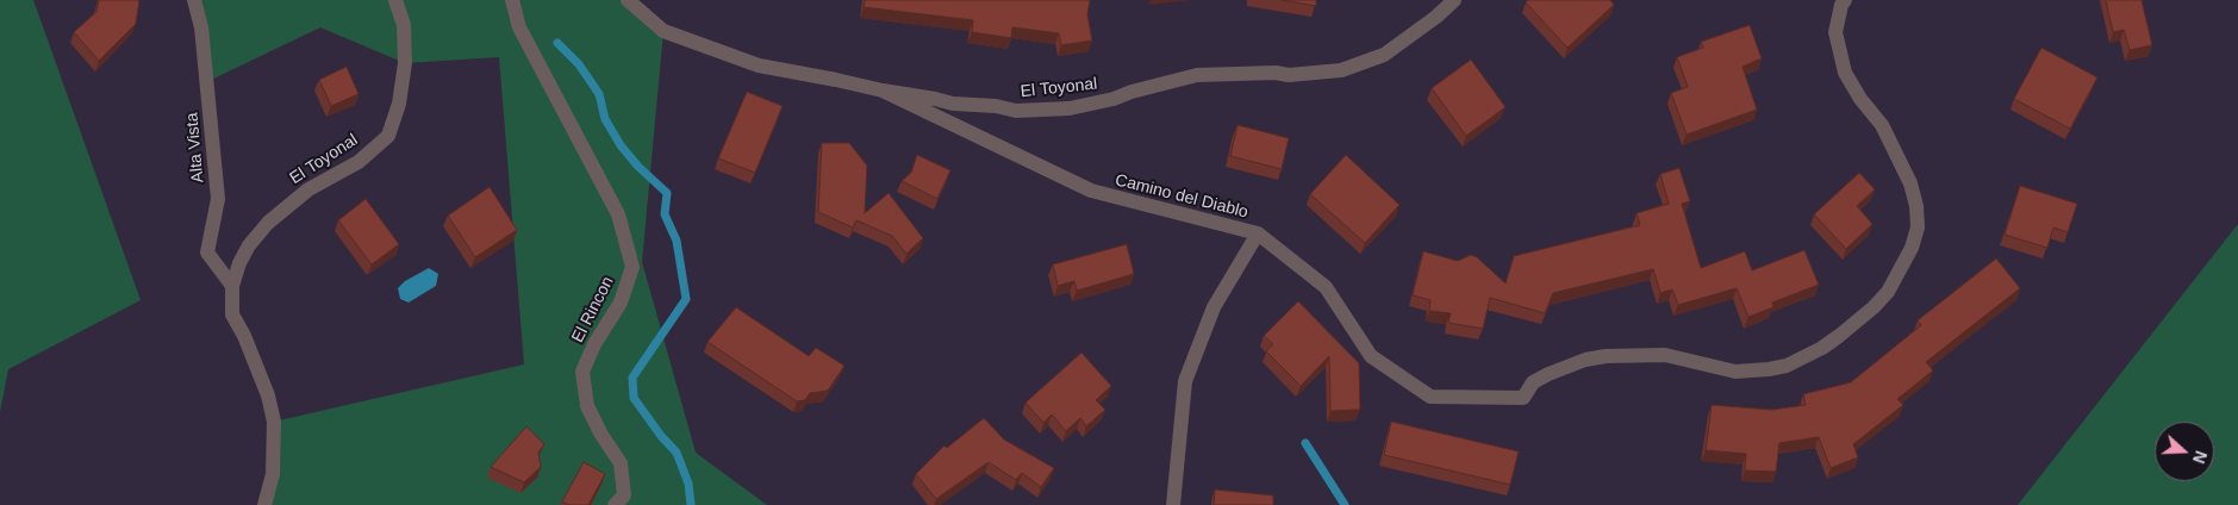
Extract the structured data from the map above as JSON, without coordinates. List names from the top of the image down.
{
  "streets": {
    "street": [
      "El Toyonal",
      "Alta Vista",
      "Camino del Diablo",
      "El Rincon"
    ]
  },
  "crossings": [
    ["El Toyonal", "Alta Vista"],
    ["El Toyonal", "Camino del Diablo"]
  ],
  "north": "right"
}
